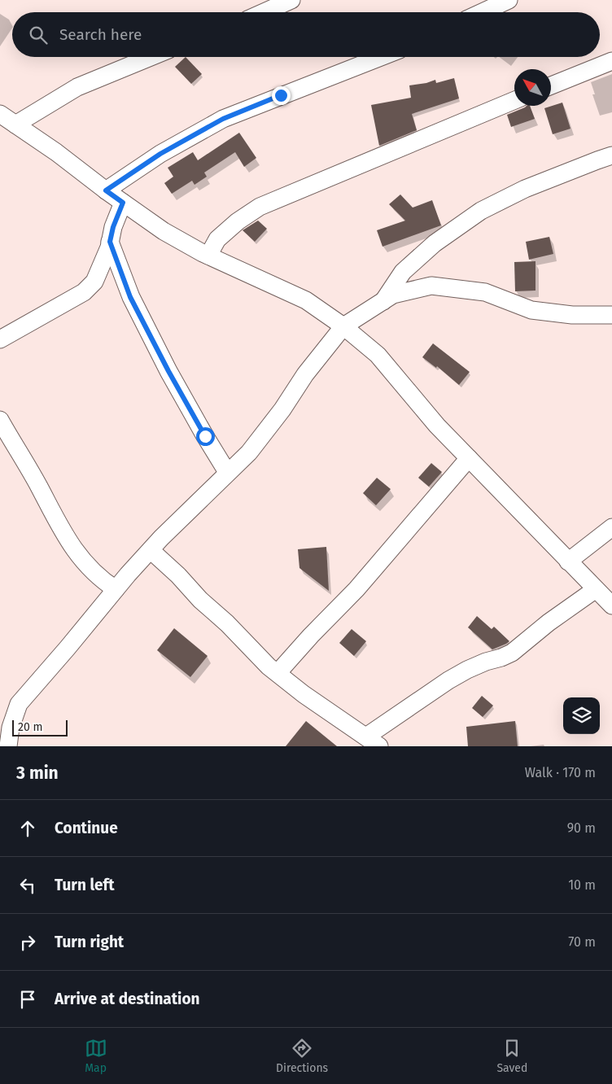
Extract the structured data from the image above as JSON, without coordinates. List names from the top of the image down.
{
  "scale_bar": "20 m",
  "north": "top left",
  "page": {
    "search": "Search here",
    "scale": "20 m",
    "heading": ["3 min", "Walk · 170 m"],
    "list": [
      ["Continue", "90 m"],
      ["Turn left", "10 m"],
      ["Turn right", "70 m"],
      "Arrive at destination"
    ],
    "nav": ["Map", "Directions", "Saved"]
  }
}
